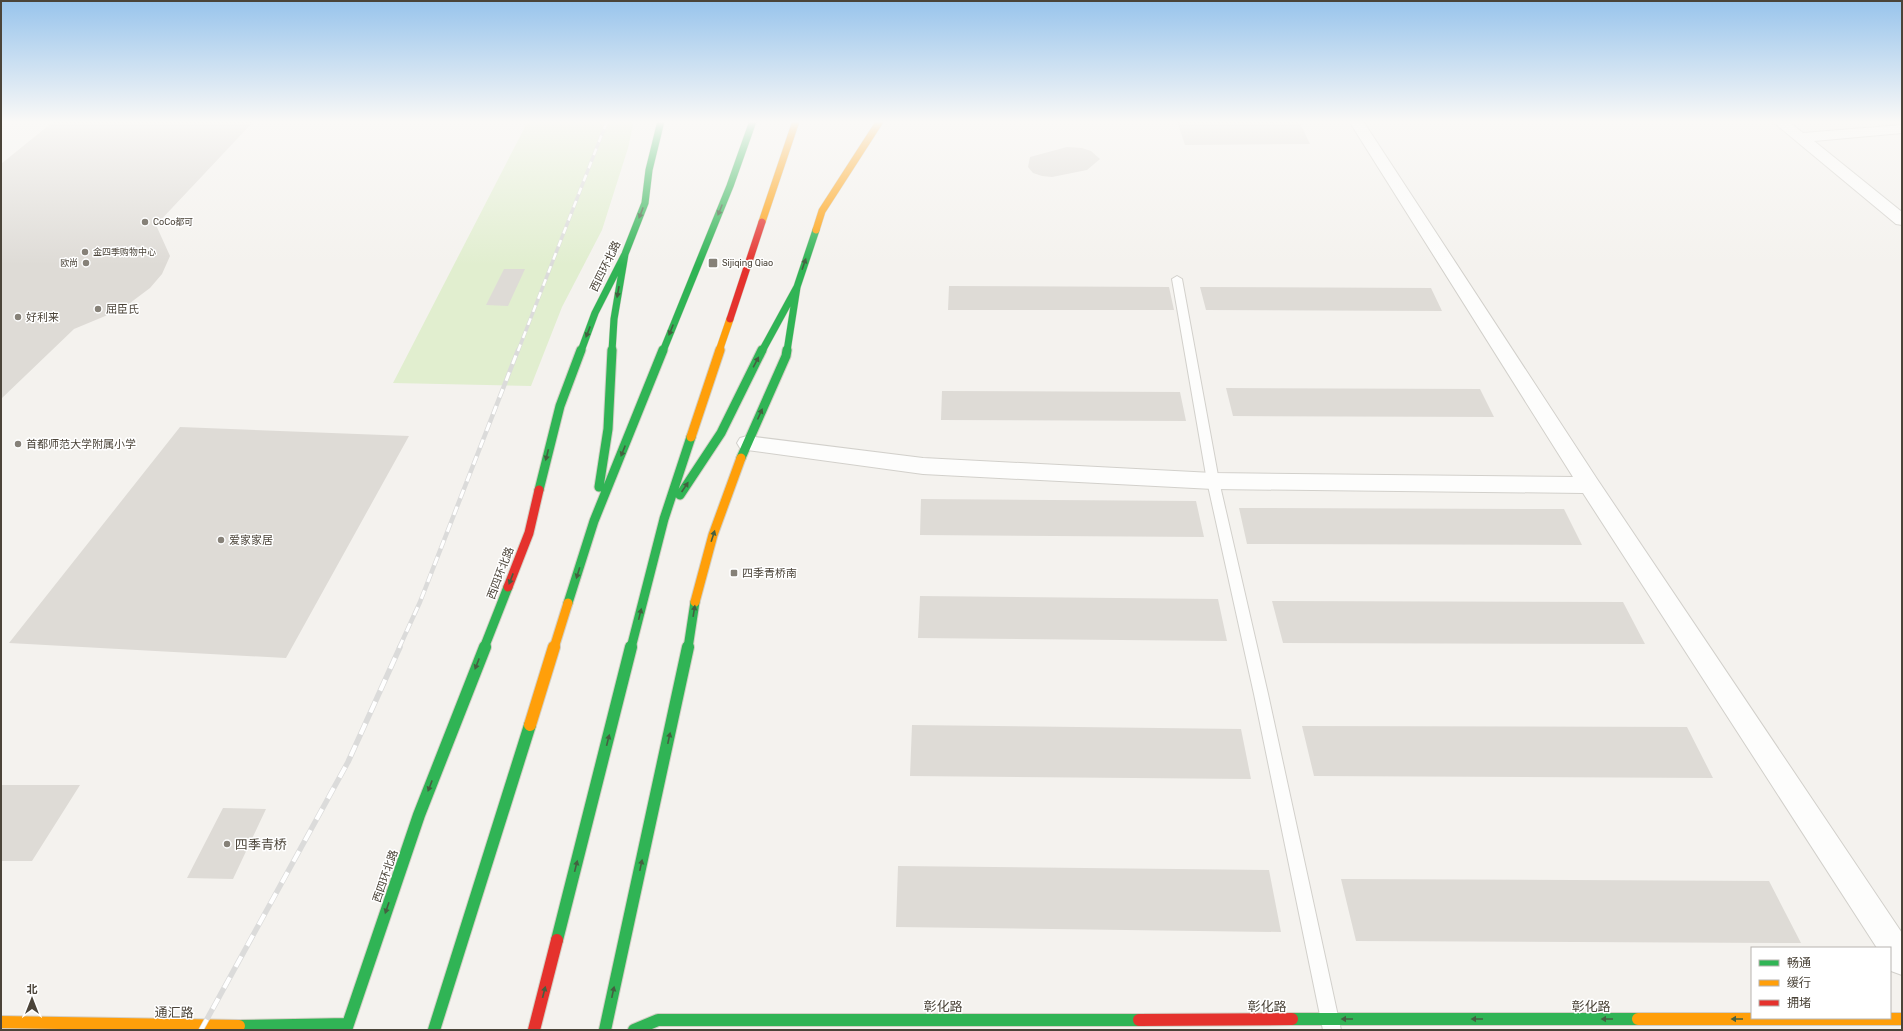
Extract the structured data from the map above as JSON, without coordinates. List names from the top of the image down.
{
  "streets": {
    "main road": ["西四环北路", "彰化路", "通汇路"]
  },
  "crossings": [
    ["西四环北路", "通汇路"]
  ],
  "one_way": ["彰化路"],
  "places": {
    "other": [
      "CoCo都可",
      "金四季购物中心",
      "欧尚",
      "屈臣氏",
      "好利来",
      "首都师范大学附属小学",
      "爱家家居",
      "四季青桥"
    ],
    "transit": ["Sijiqing Qiao", "四季青桥南"]
  },
  "legend": ["畅通", "缓行", "拥堵"],
  "north": "top"
}
